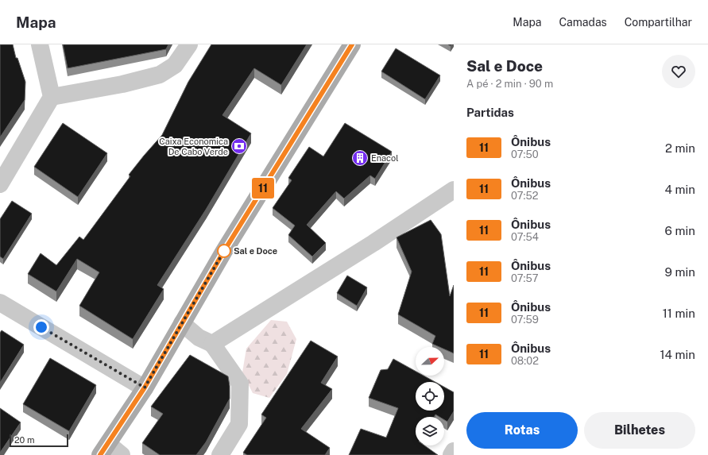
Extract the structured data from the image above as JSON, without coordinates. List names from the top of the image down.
{
  "places": {
    "bank": ["Caixa Economica De Cabo Verde"],
    "building": ["Enacol"],
    "other": ["Sal e Doce"]
  },
  "lines": ["bus line 11"],
  "scale_bar": "20 m",
  "north": "right",
  "page": {
    "header": "Mapa",
    "nav": ["Mapa", "Camadas", "Compartilhar"],
    "on_map": "11",
    "heading": [
      ["Sal e Doce", "A pé · 2 min · 90 m"],
      "Partidas"
    ],
    "list": [
      {
        "mark": "11",
        "name": "Ônibus",
        "note": "07:50",
        "value": "2 min"
      },
      {
        "mark": "11",
        "name": "Ônibus",
        "note": "07:52",
        "value": "4 min"
      },
      {
        "mark": "11",
        "name": "Ônibus",
        "note": "07:54",
        "value": "6 min"
      },
      {
        "mark": "11",
        "name": "Ônibus",
        "note": "07:57",
        "value": "9 min"
      },
      {
        "mark": "11",
        "name": "Ônibus",
        "note": "07:59",
        "value": "11 min"
      },
      {
        "mark": "11",
        "name": "Ônibus",
        "note": "08:02",
        "value": "14 min"
      }
    ],
    "buttons": ["Rotas", "Bilhetes"],
    "scale": "20 m"
  }
}
